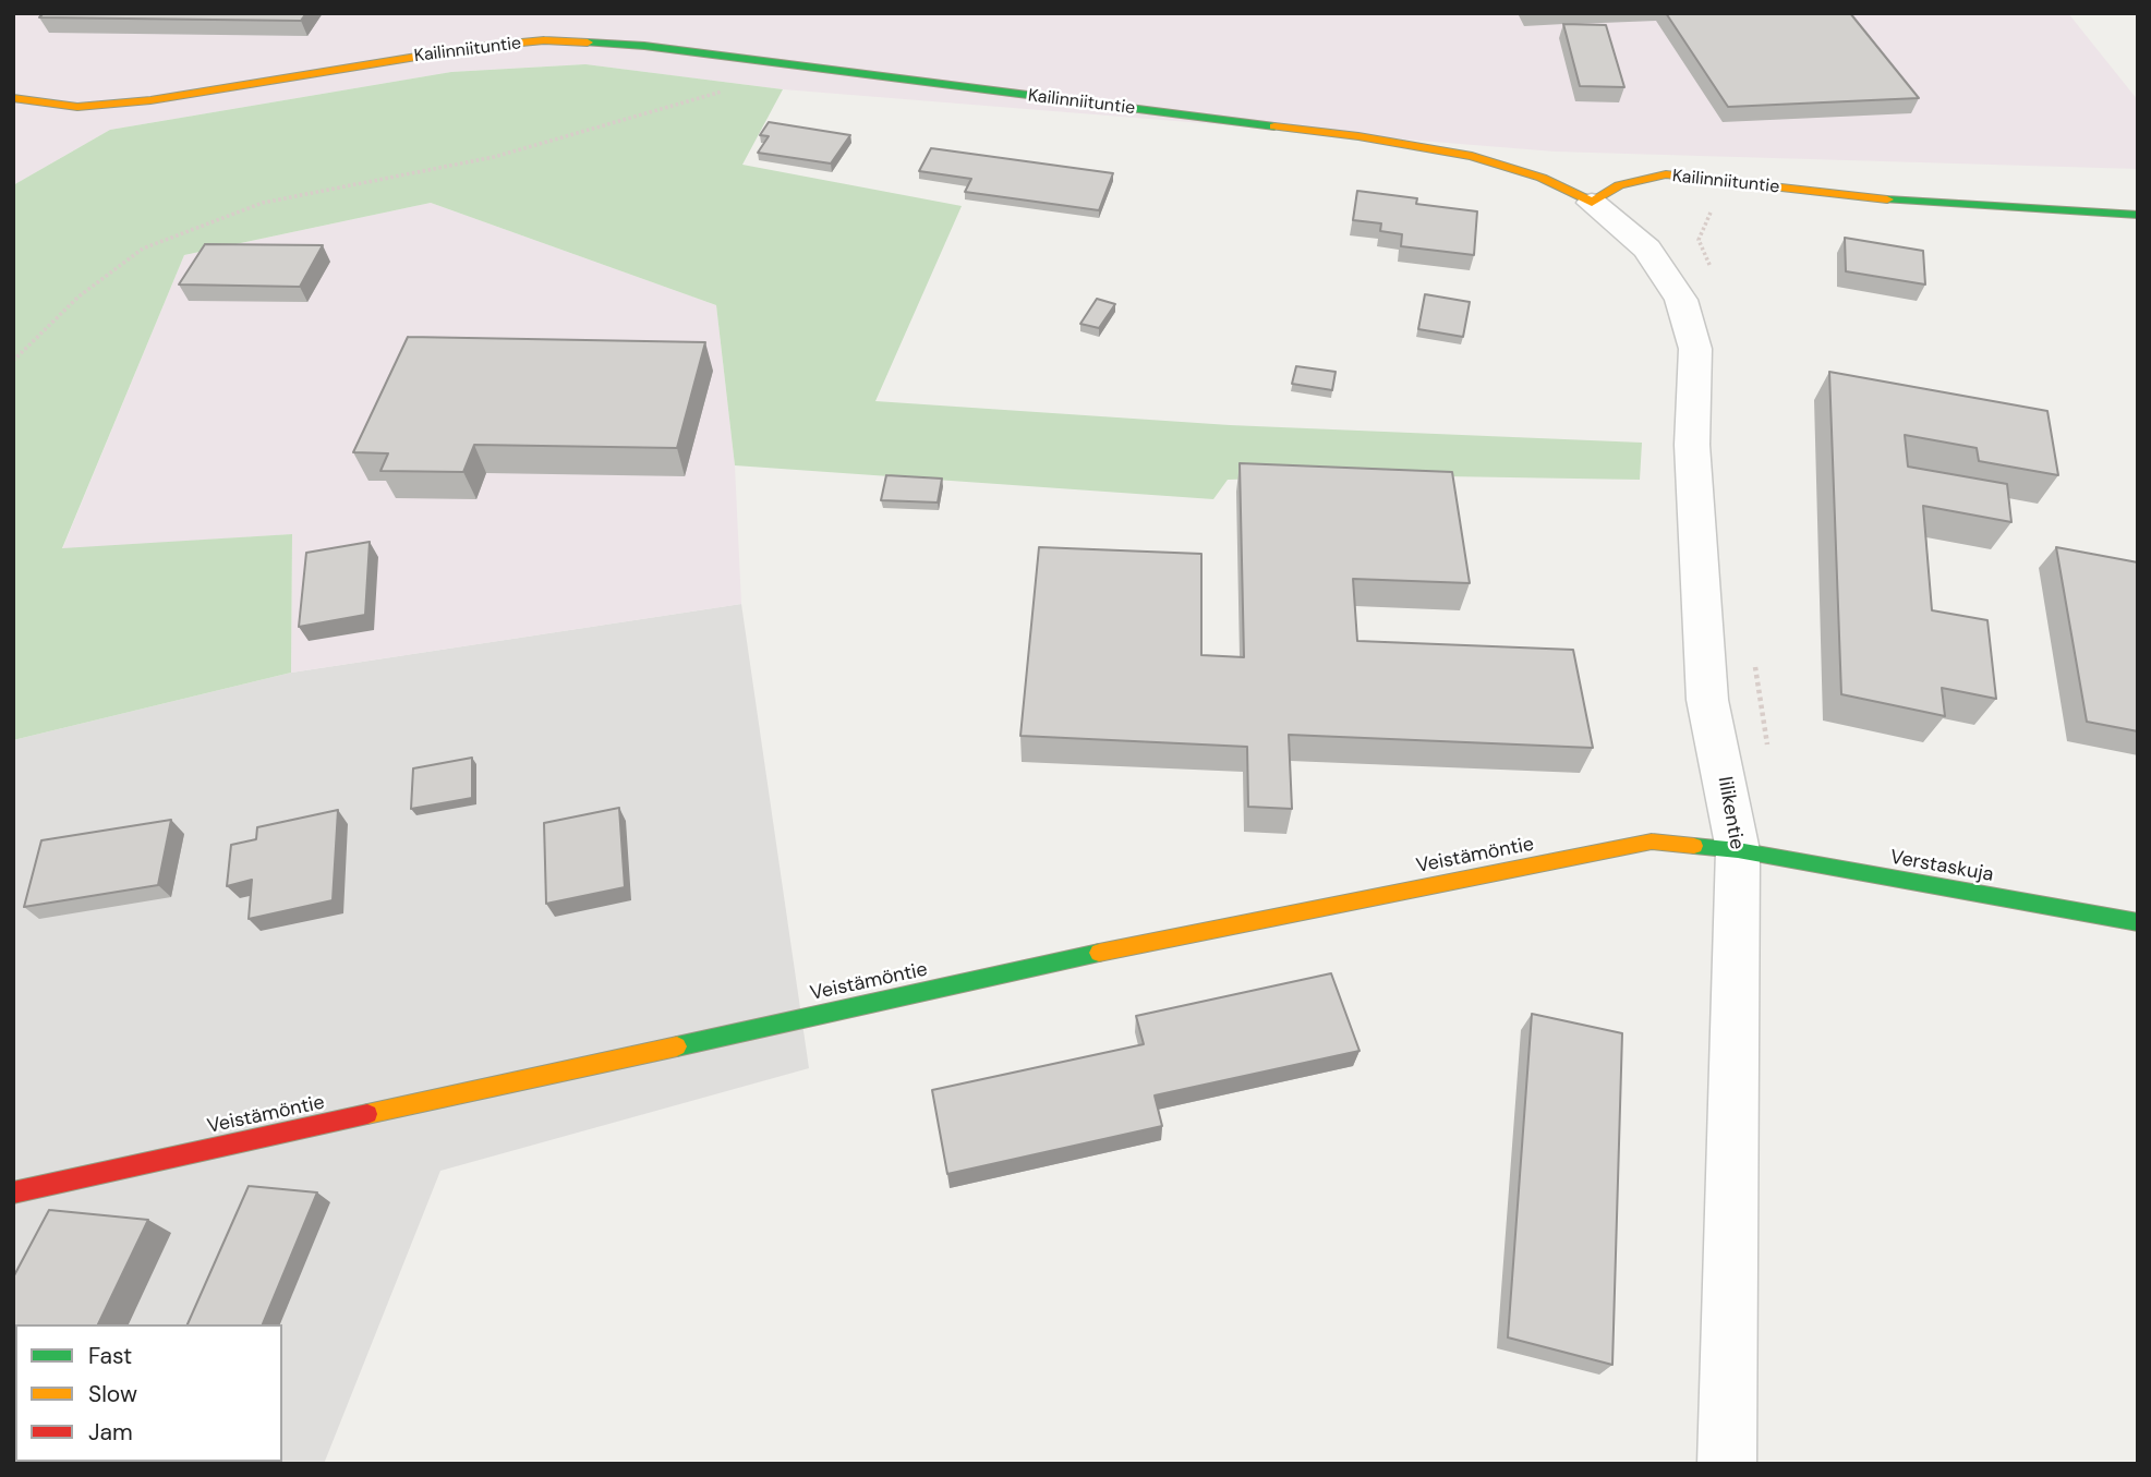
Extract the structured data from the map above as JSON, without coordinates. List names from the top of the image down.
{
  "streets": {
    "street": [
      "Kailinniituntie",
      "Iilikentie",
      "Veistämöntie",
      "Verstaskuja"
    ]
  },
  "crossings": [
    ["Kailinniituntie", "Iilikentie"],
    ["Iilikentie", "Veistämöntie"],
    ["Iilikentie", "Verstaskuja"],
    ["Veistämöntie", "Verstaskuja"]
  ],
  "legend": ["Fast", "Slow", "Jam"]
}
